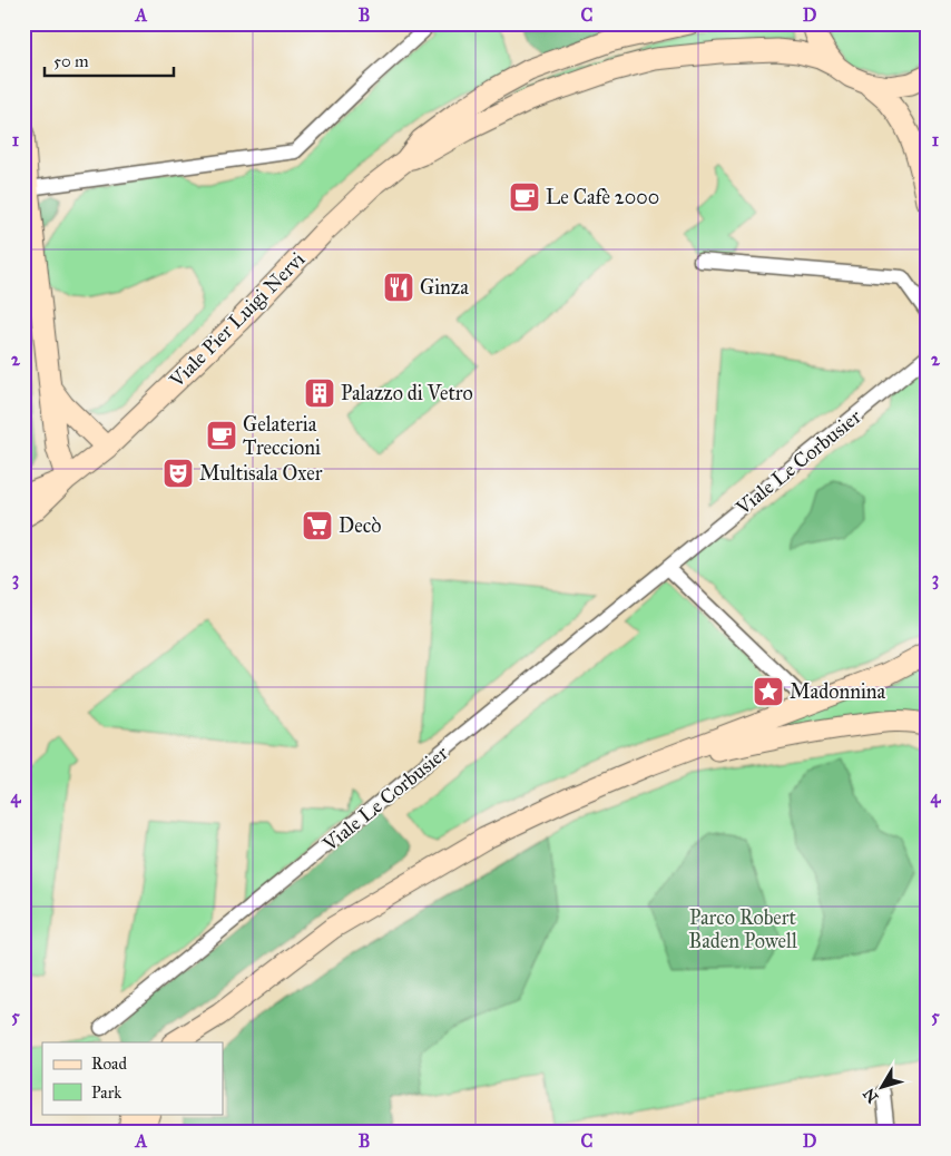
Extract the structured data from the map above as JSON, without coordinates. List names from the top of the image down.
{
  "streets": {
    "street": ["Viale Pier Luigi Nervi", "Viale Le Corbusier"]
  },
  "parks": ["Parco Robert Baden Powell"],
  "places": {
    "cafe": ["Le Cafè 2000", "Gelateria Treccioni"],
    "restaurant": ["Ginza"],
    "building": ["Palazzo di Vetro"],
    "theatre": ["Multisala Oxer"],
    "supermarket": ["Decò"],
    "place": ["Madonnina"]
  },
  "legend": ["Road", "Park"],
  "scale_bar": "50 m",
  "north": "bottom left",
  "grid": {
    "columns": [
      "A",
      "B",
      "C",
      "D"
    ],
    "rows": [
      "1",
      "2",
      "3",
      "4",
      "5"
    ]
  }
}
